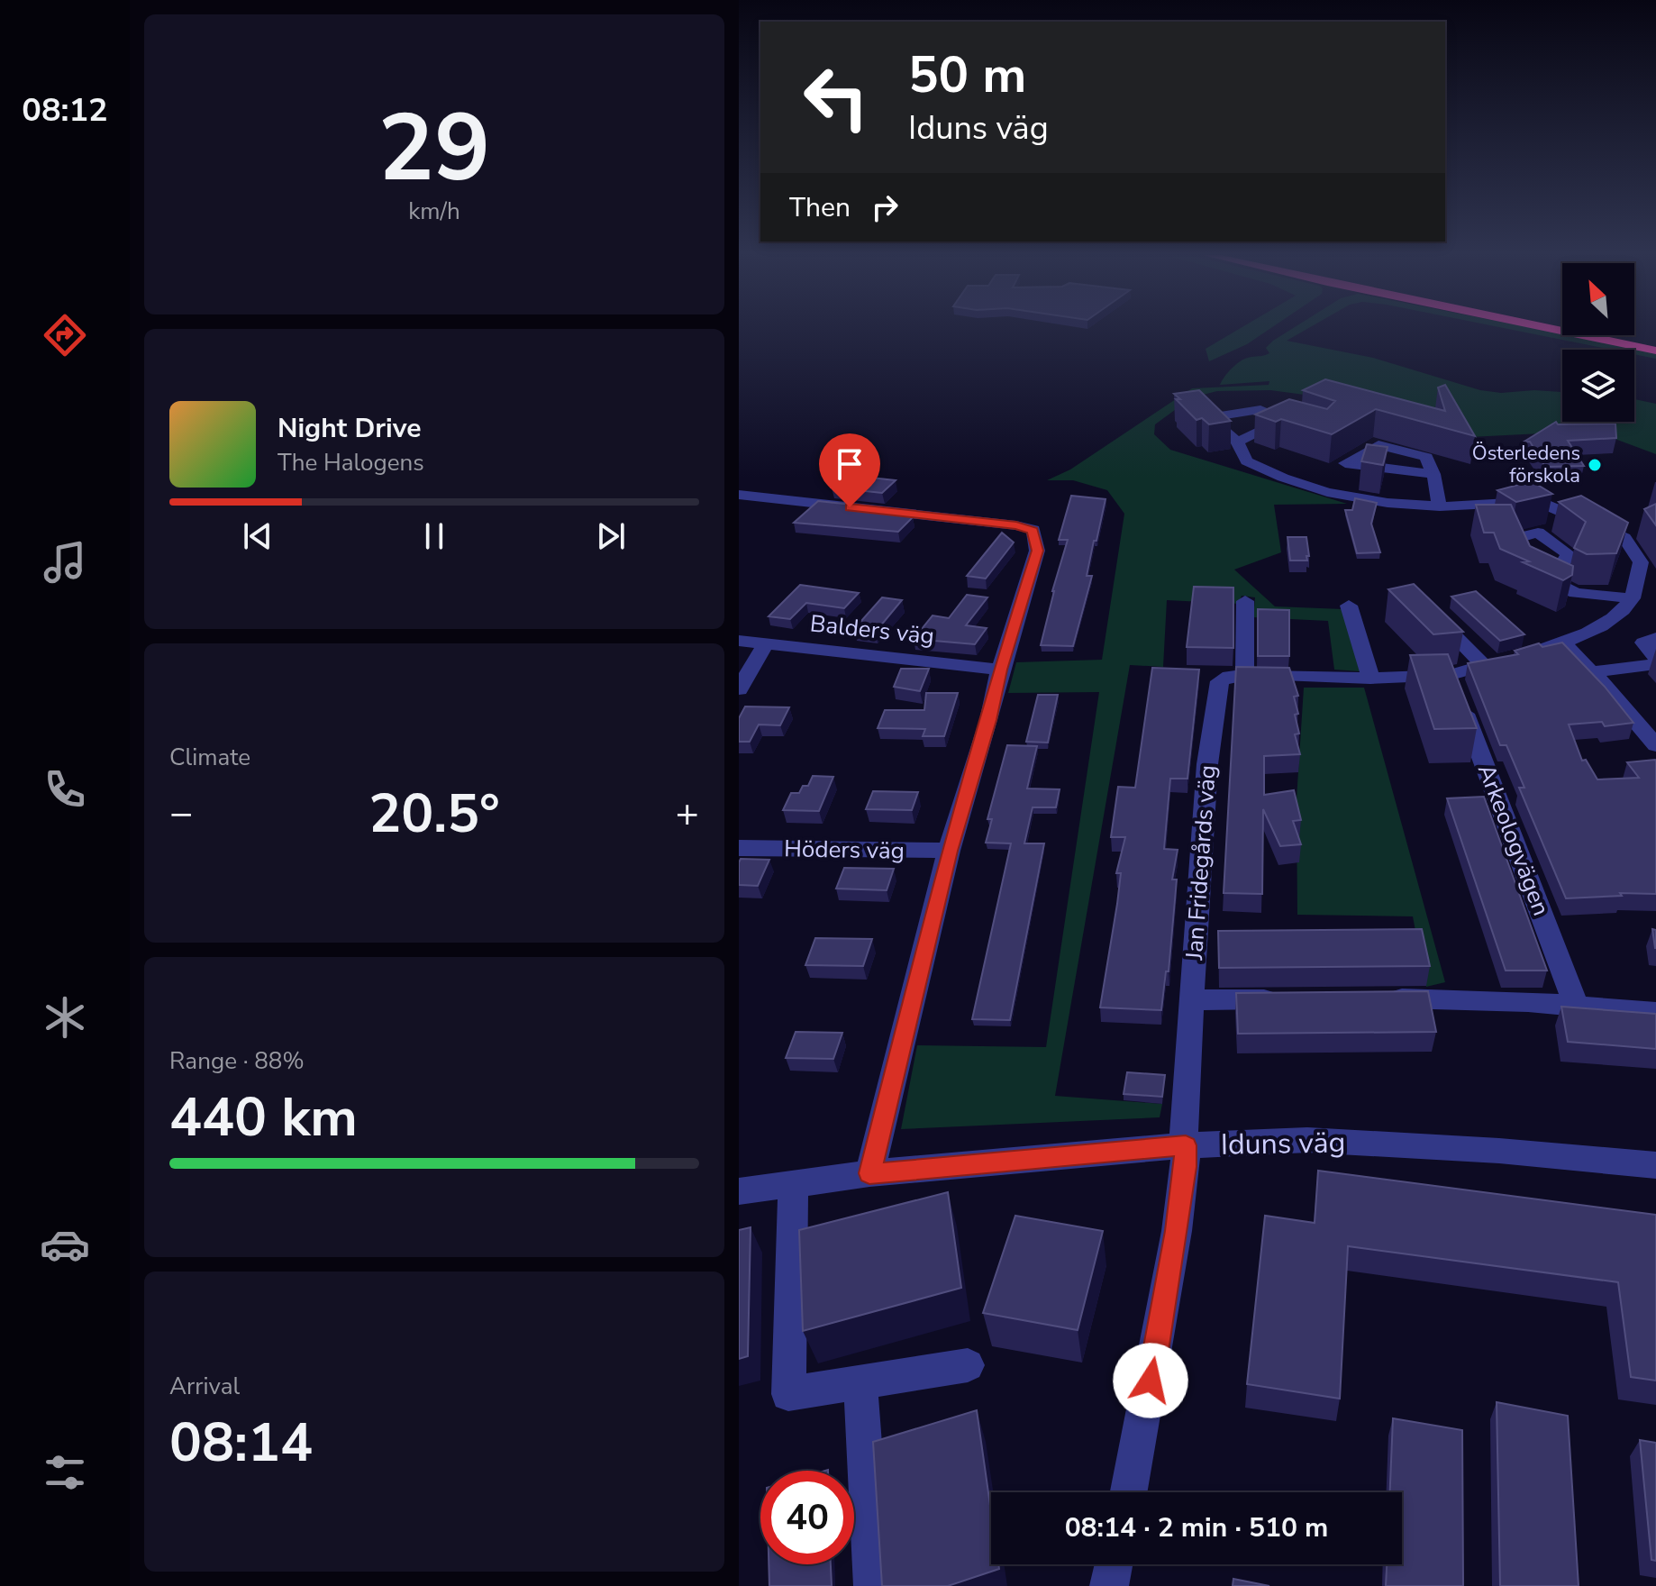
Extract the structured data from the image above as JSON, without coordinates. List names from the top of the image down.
{
  "streets": {
    "street": [
      "Balders väg",
      "Arkeologvägen",
      "Höders väg",
      "Jan Fridegårds väg",
      "Iduns väg"
    ]
  },
  "crossings": [
    ["Jan Fridegårds väg", "Iduns väg"]
  ],
  "places": ["Österledens förskola"],
  "north": "top left",
  "page": {
    "tabs": "08:12",
    "tile": [
      ["29", "km/h"],
      "Climate",
      ["Range · 88%", "440 km"],
      ["Arrival", "08:14"]
    ],
    "turn": ["50 m", "Iduns väg"],
    "then": "Then",
    "song": ["Night Drive", "The Halogens"],
    "heat": ["−", "20.5°", "+"],
    "limit": "40",
    "trip": "08:14 · 2 min · 510 m"
  }
}
